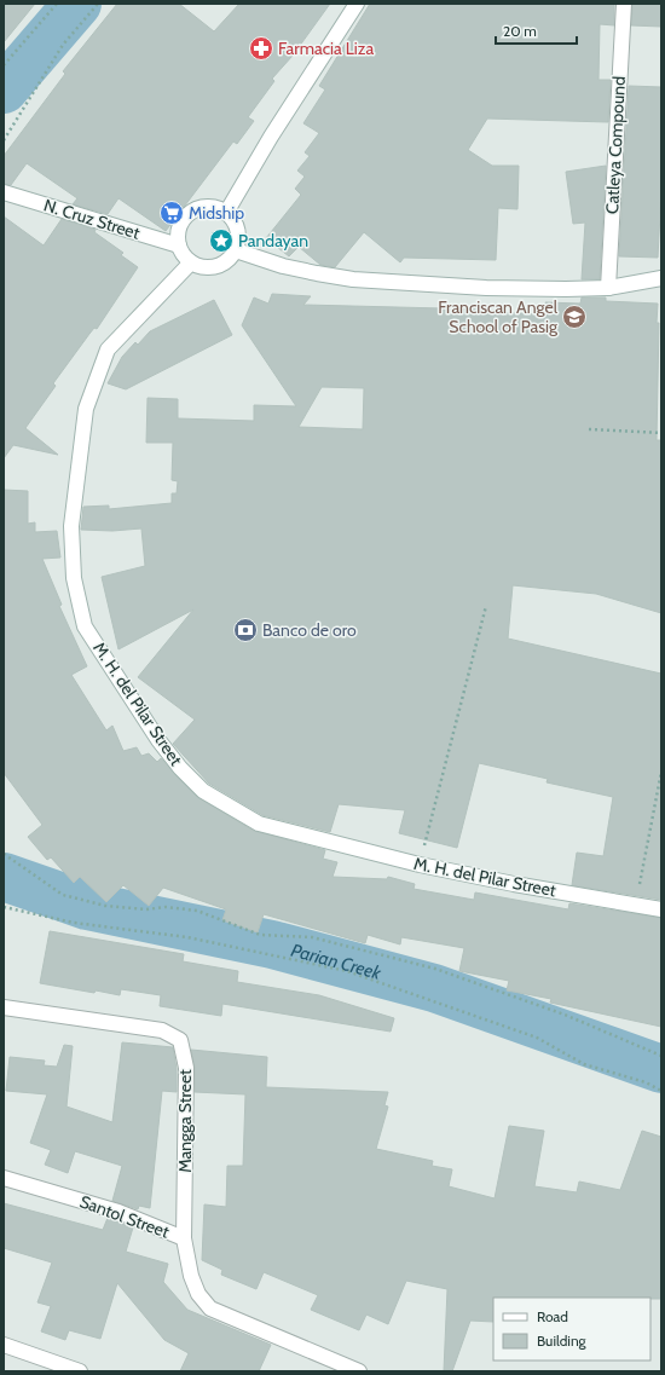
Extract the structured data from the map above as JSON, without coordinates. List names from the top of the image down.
{
  "streets": {
    "street": [
      "Catleya Compound",
      "N. Cruz Street",
      "M. H. del Pilar Street",
      "Mangga Street",
      "Santol Street"
    ]
  },
  "crossings": [
    ["N. Cruz Street", "M. H. del Pilar Street"],
    ["Mangga Street", "Santol Street"]
  ],
  "water": ["Parian Creek"],
  "places": {
    "pharmacy": ["Farmacia Liza"],
    "supermarket": ["Midship"],
    "place": ["Pandayan"],
    "school or university": ["Franciscan Angel School of Pasig"],
    "bank": ["Banco de oro"]
  },
  "legend": ["Road", "Building"],
  "scale_bar": "20 m"
}
